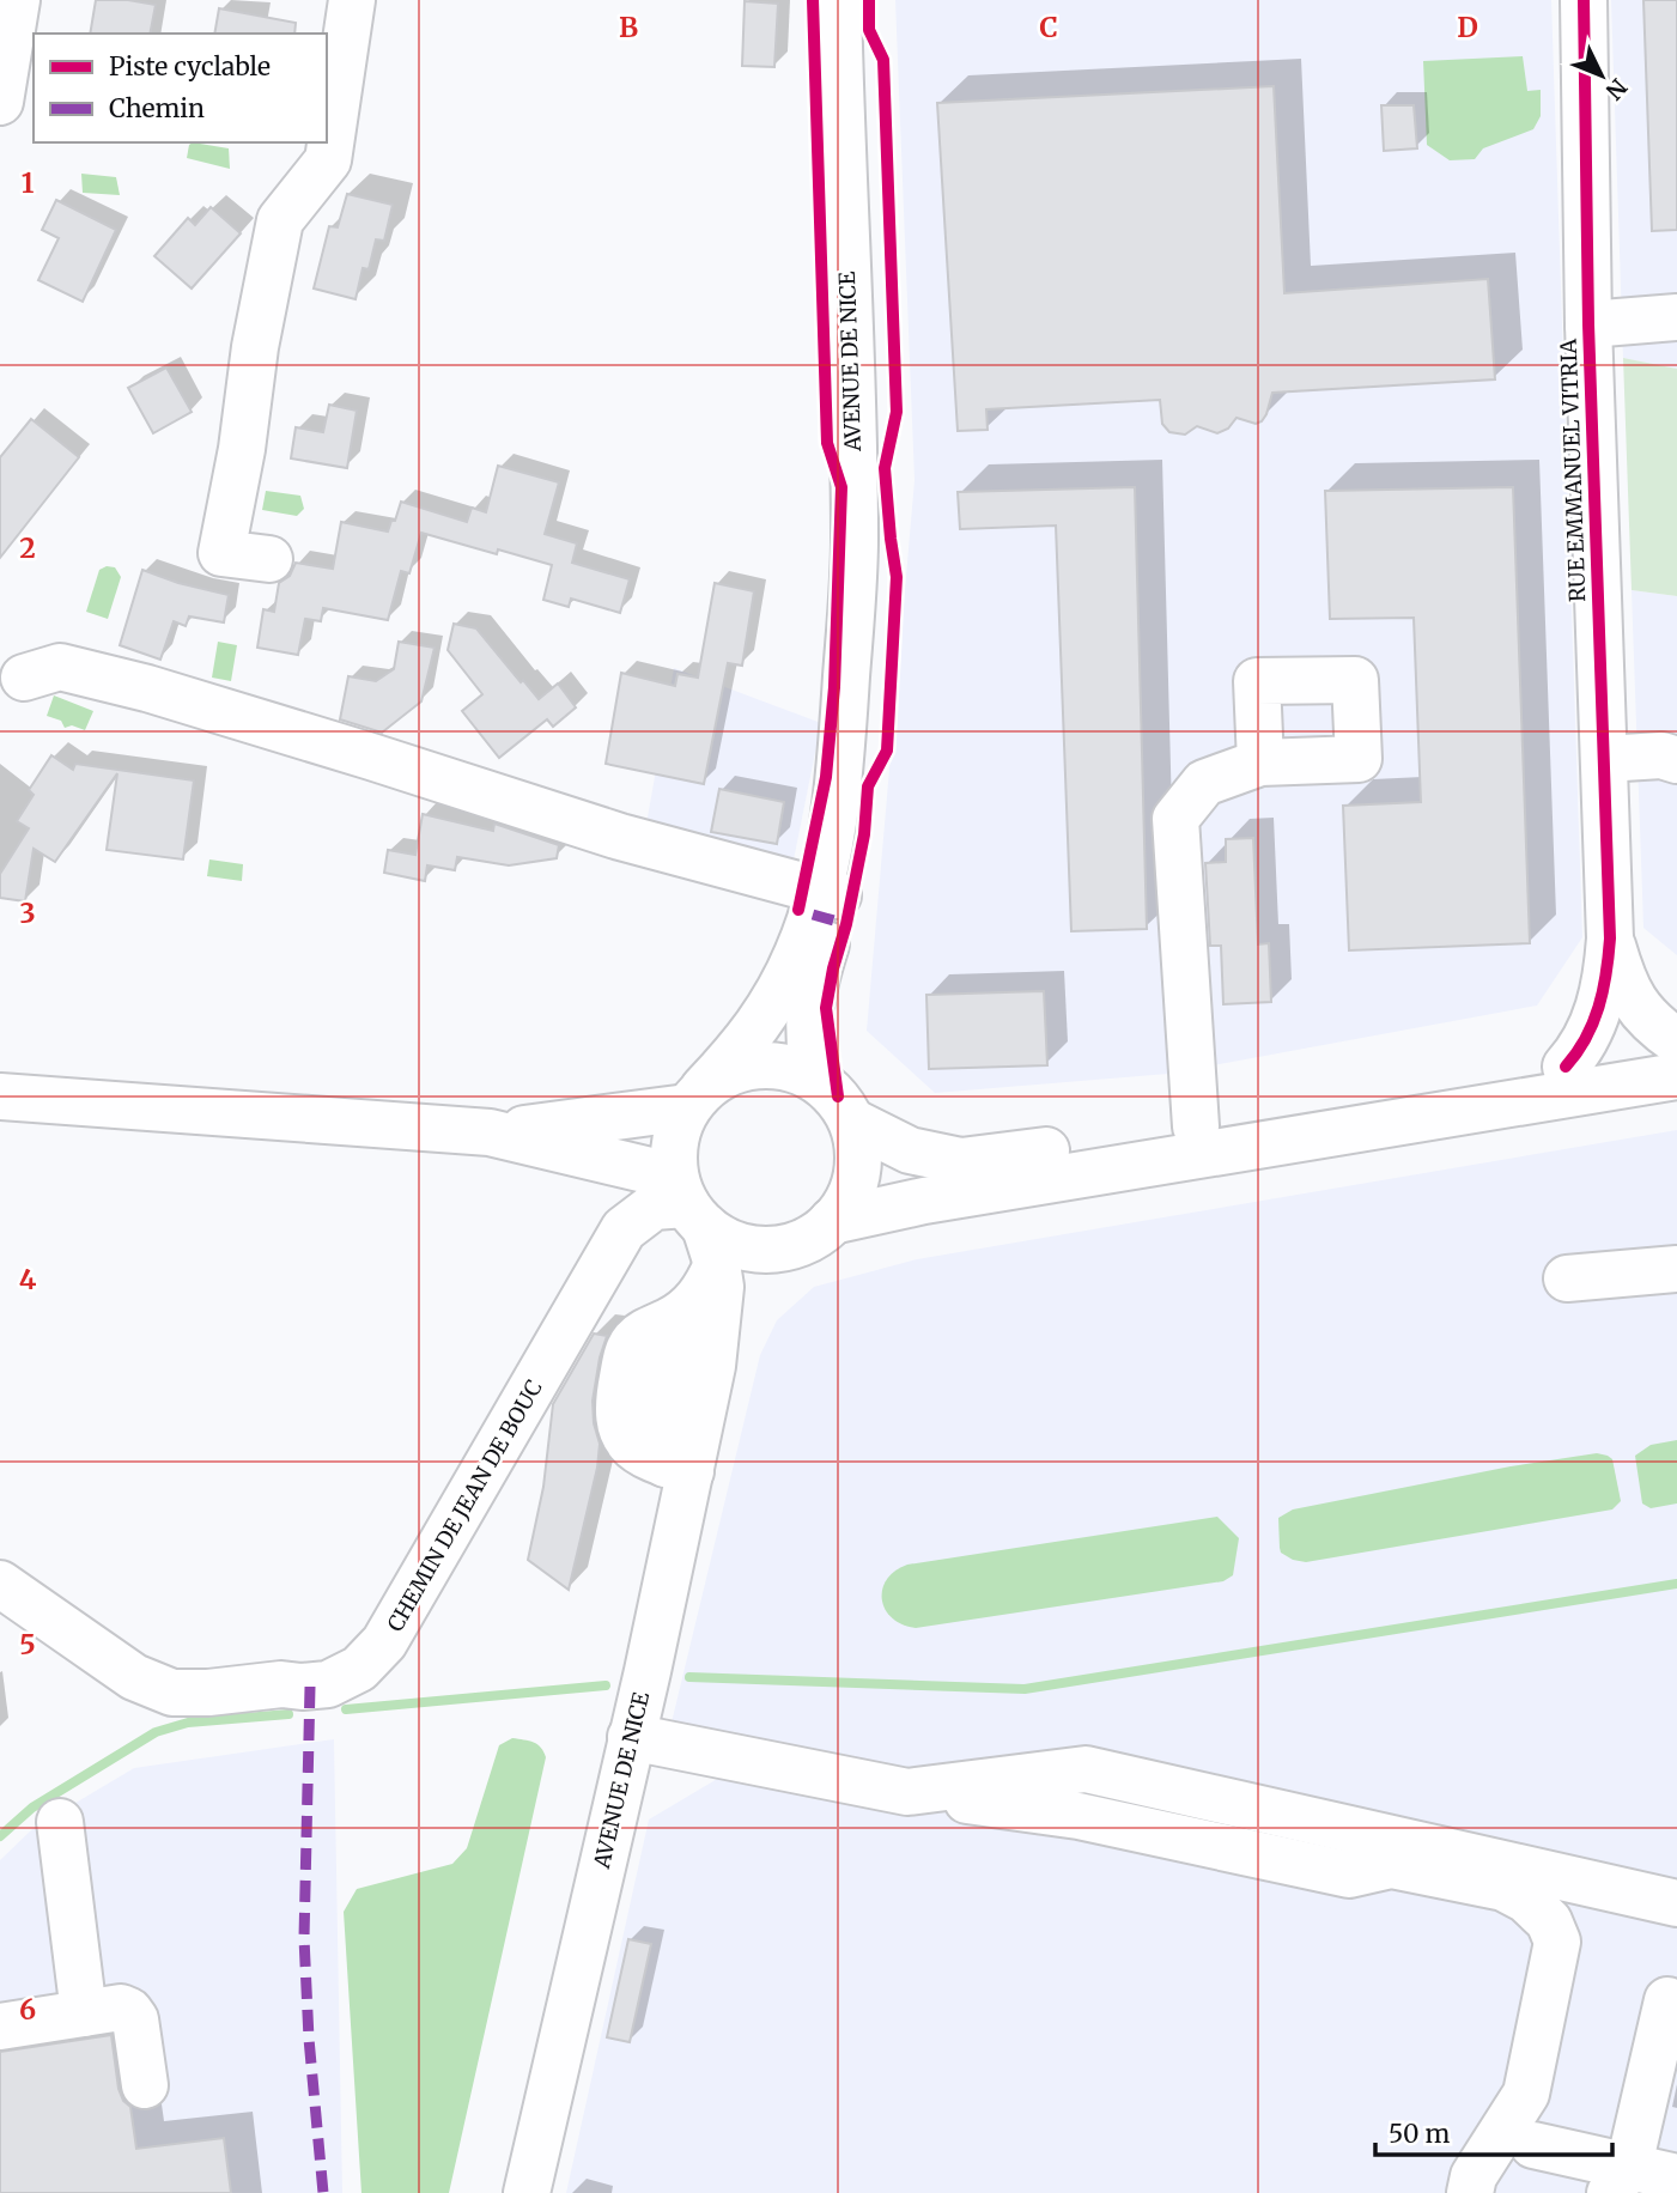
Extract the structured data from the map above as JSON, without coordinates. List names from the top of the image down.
{
  "streets": {
    "main road": ["AVENUE DE NICE", "RUE EMMANUEL VITRIA", "CHEMIN DE JEAN DE BOUC"]
  },
  "crossings": [
    ["AVENUE DE NICE", "CHEMIN DE JEAN DE BOUC"]
  ],
  "legend": ["Piste cyclable", "Chemin"],
  "scale_bar": "50 m",
  "north": "bottom right",
  "grid": {
    "columns": ["B", "C", "D"],
    "rows": [
      "1",
      "2",
      "3",
      "4",
      "5",
      "6"
    ]
  }
}
